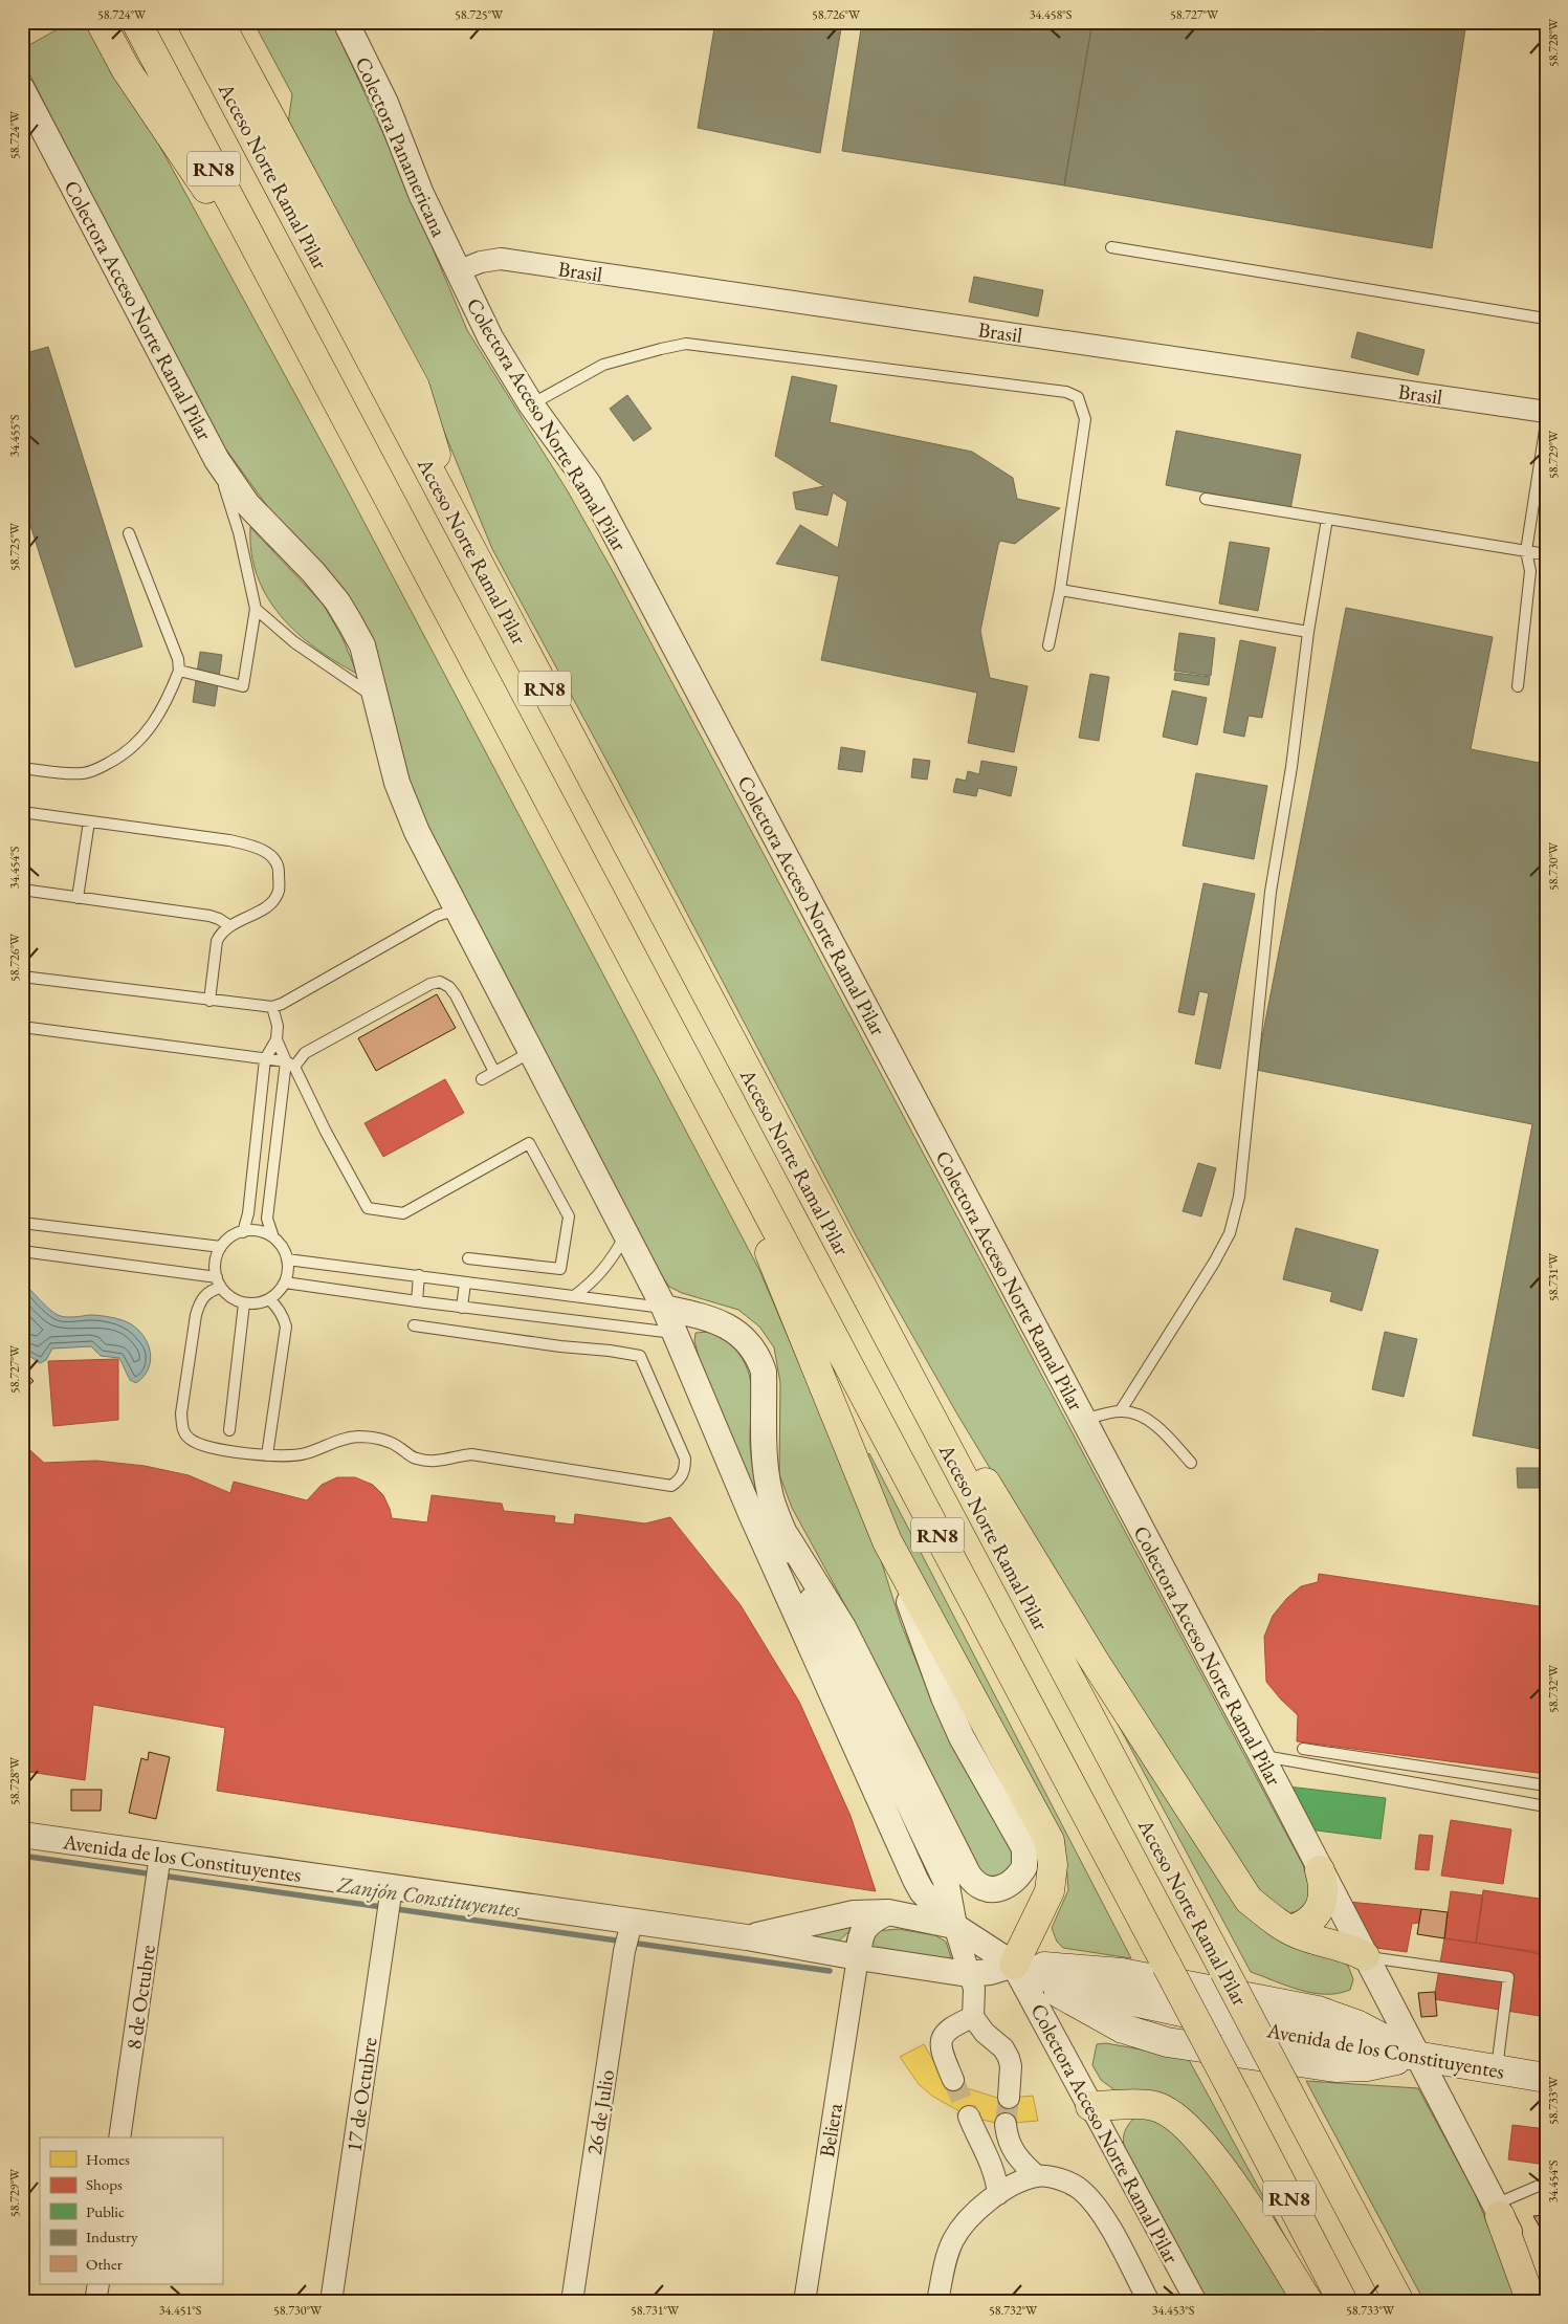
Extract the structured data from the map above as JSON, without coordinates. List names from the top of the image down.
{
  "streets": {
    "highway": ["RN8", "Acceso Norte Ramal Pilar"],
    "main road": ["Avenida de los Constituyentes"],
    "street": [
      "Colectora Panamericana",
      "Brasil",
      "Colectora Acceso Norte Ramal Pilar",
      "8 de Octubre",
      "17 de Octubre",
      "26 de Julio",
      "Beliera"
    ]
  },
  "crossings": [
    ["Colectora Panamericana", "Brasil"],
    ["Colectora Panamericana", "Colectora Acceso Norte Ramal Pilar"],
    ["Brasil", "Colectora Acceso Norte Ramal Pilar"],
    ["Colectora Acceso Norte Ramal Pilar", "Avenida de los Constituyentes"],
    ["Avenida de los Constituyentes", "8 de Octubre"],
    ["Avenida de los Constituyentes", "17 de Octubre"],
    ["Avenida de los Constituyentes", "26 de Julio"],
    ["Avenida de los Constituyentes", "Beliera"]
  ],
  "water": ["Zanjón Constituyentes"],
  "legend": [
    "Homes",
    "Shops",
    "Public",
    "Industry",
    "Other"
  ],
  "coordinates": [
    "58.724°W",
    "58.725°W",
    "58.726°W",
    "34.458°S",
    "58.727°W",
    "58.728°W",
    "34.455°S",
    "58.729°W",
    "58.730°W",
    "34.454°S",
    "58.731°W",
    "58.732°W",
    "58.733°W",
    "34.451°S",
    "34.453°S"
  ]
}
